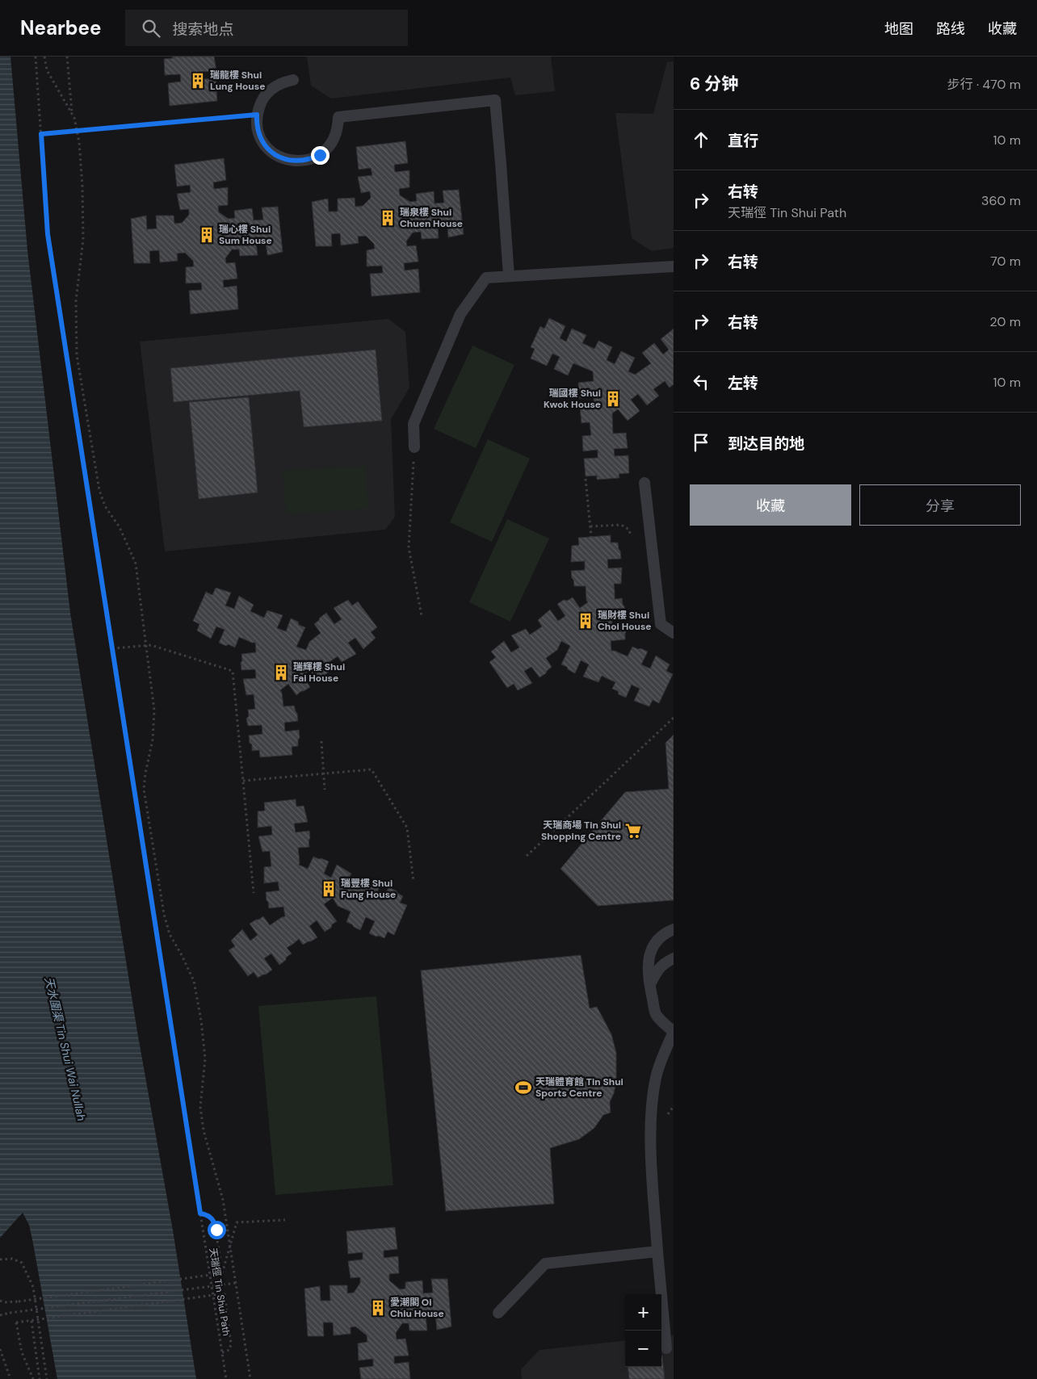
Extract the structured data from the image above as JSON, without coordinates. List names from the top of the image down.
{
  "streets": {
    "path": ["天瑞徑 Tin Shui Path"]
  },
  "water": ["天水圍渠 Tin Shui Wai Nullah"],
  "places": {
    "building": [
      "瑞龍樓 Shui Lung House",
      "瑞泉樓 Shui Chuen House",
      "瑞心樓 Shui Sum House",
      "瑞國樓 Shui Kwok House",
      "瑞財樓 Shui Choi House",
      "瑞輝樓 Shui Fai House",
      "瑞豐樓 Shui Fung House",
      "愛潮閣 Oi Chiu House"
    ],
    "supermarket": ["天瑞商場 Tin Shui Shopping Centre"],
    "sports": ["天瑞體育館 Tin Shui Sports Centre"]
  },
  "page": {
    "header": "Nearbee",
    "search": "搜索地点",
    "nav": ["地图", "路线", "收藏"],
    "heading": ["6 分钟", "步行 · 470 m"],
    "list": [
      ["直行", "10 m"],
      ["右转", "天瑞徑 Tin Shui Path", "360 m"],
      ["右转", "70 m"],
      ["右转", "20 m"],
      ["左转", "10 m"],
      "到达目的地"
    ],
    "buttons": ["收藏", "分享"],
    "map_buttons": ["+", "−"]
  }
}
